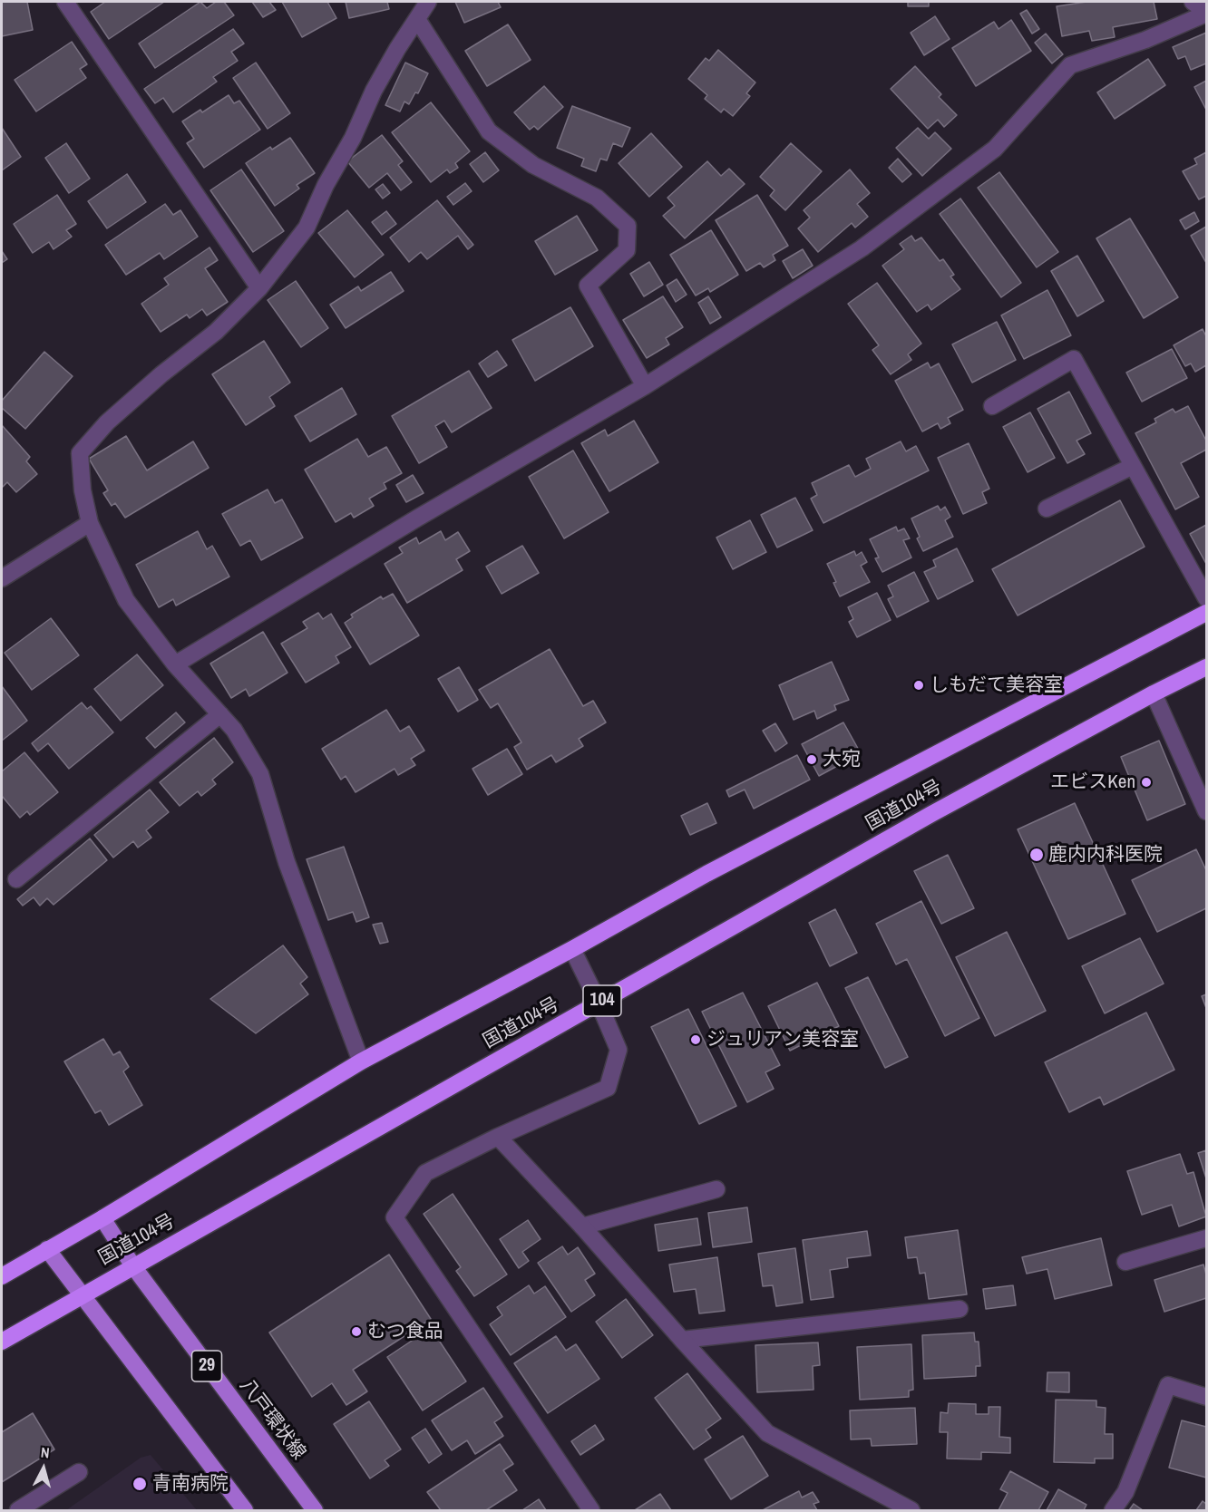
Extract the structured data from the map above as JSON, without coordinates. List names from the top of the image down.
{
  "streets": {
    "highway": ["国道104号", "104"],
    "main road": ["29", "八戸環状線"]
  },
  "crossings": [
    ["国道104号", "八戸環状線"]
  ],
  "places": [
    "しもだて美容室",
    "大宛",
    "エビスKen",
    "鹿内内科医院",
    "ジュリアン美容室",
    "むつ食品",
    "青南病院"
  ],
  "north": "top"
}
